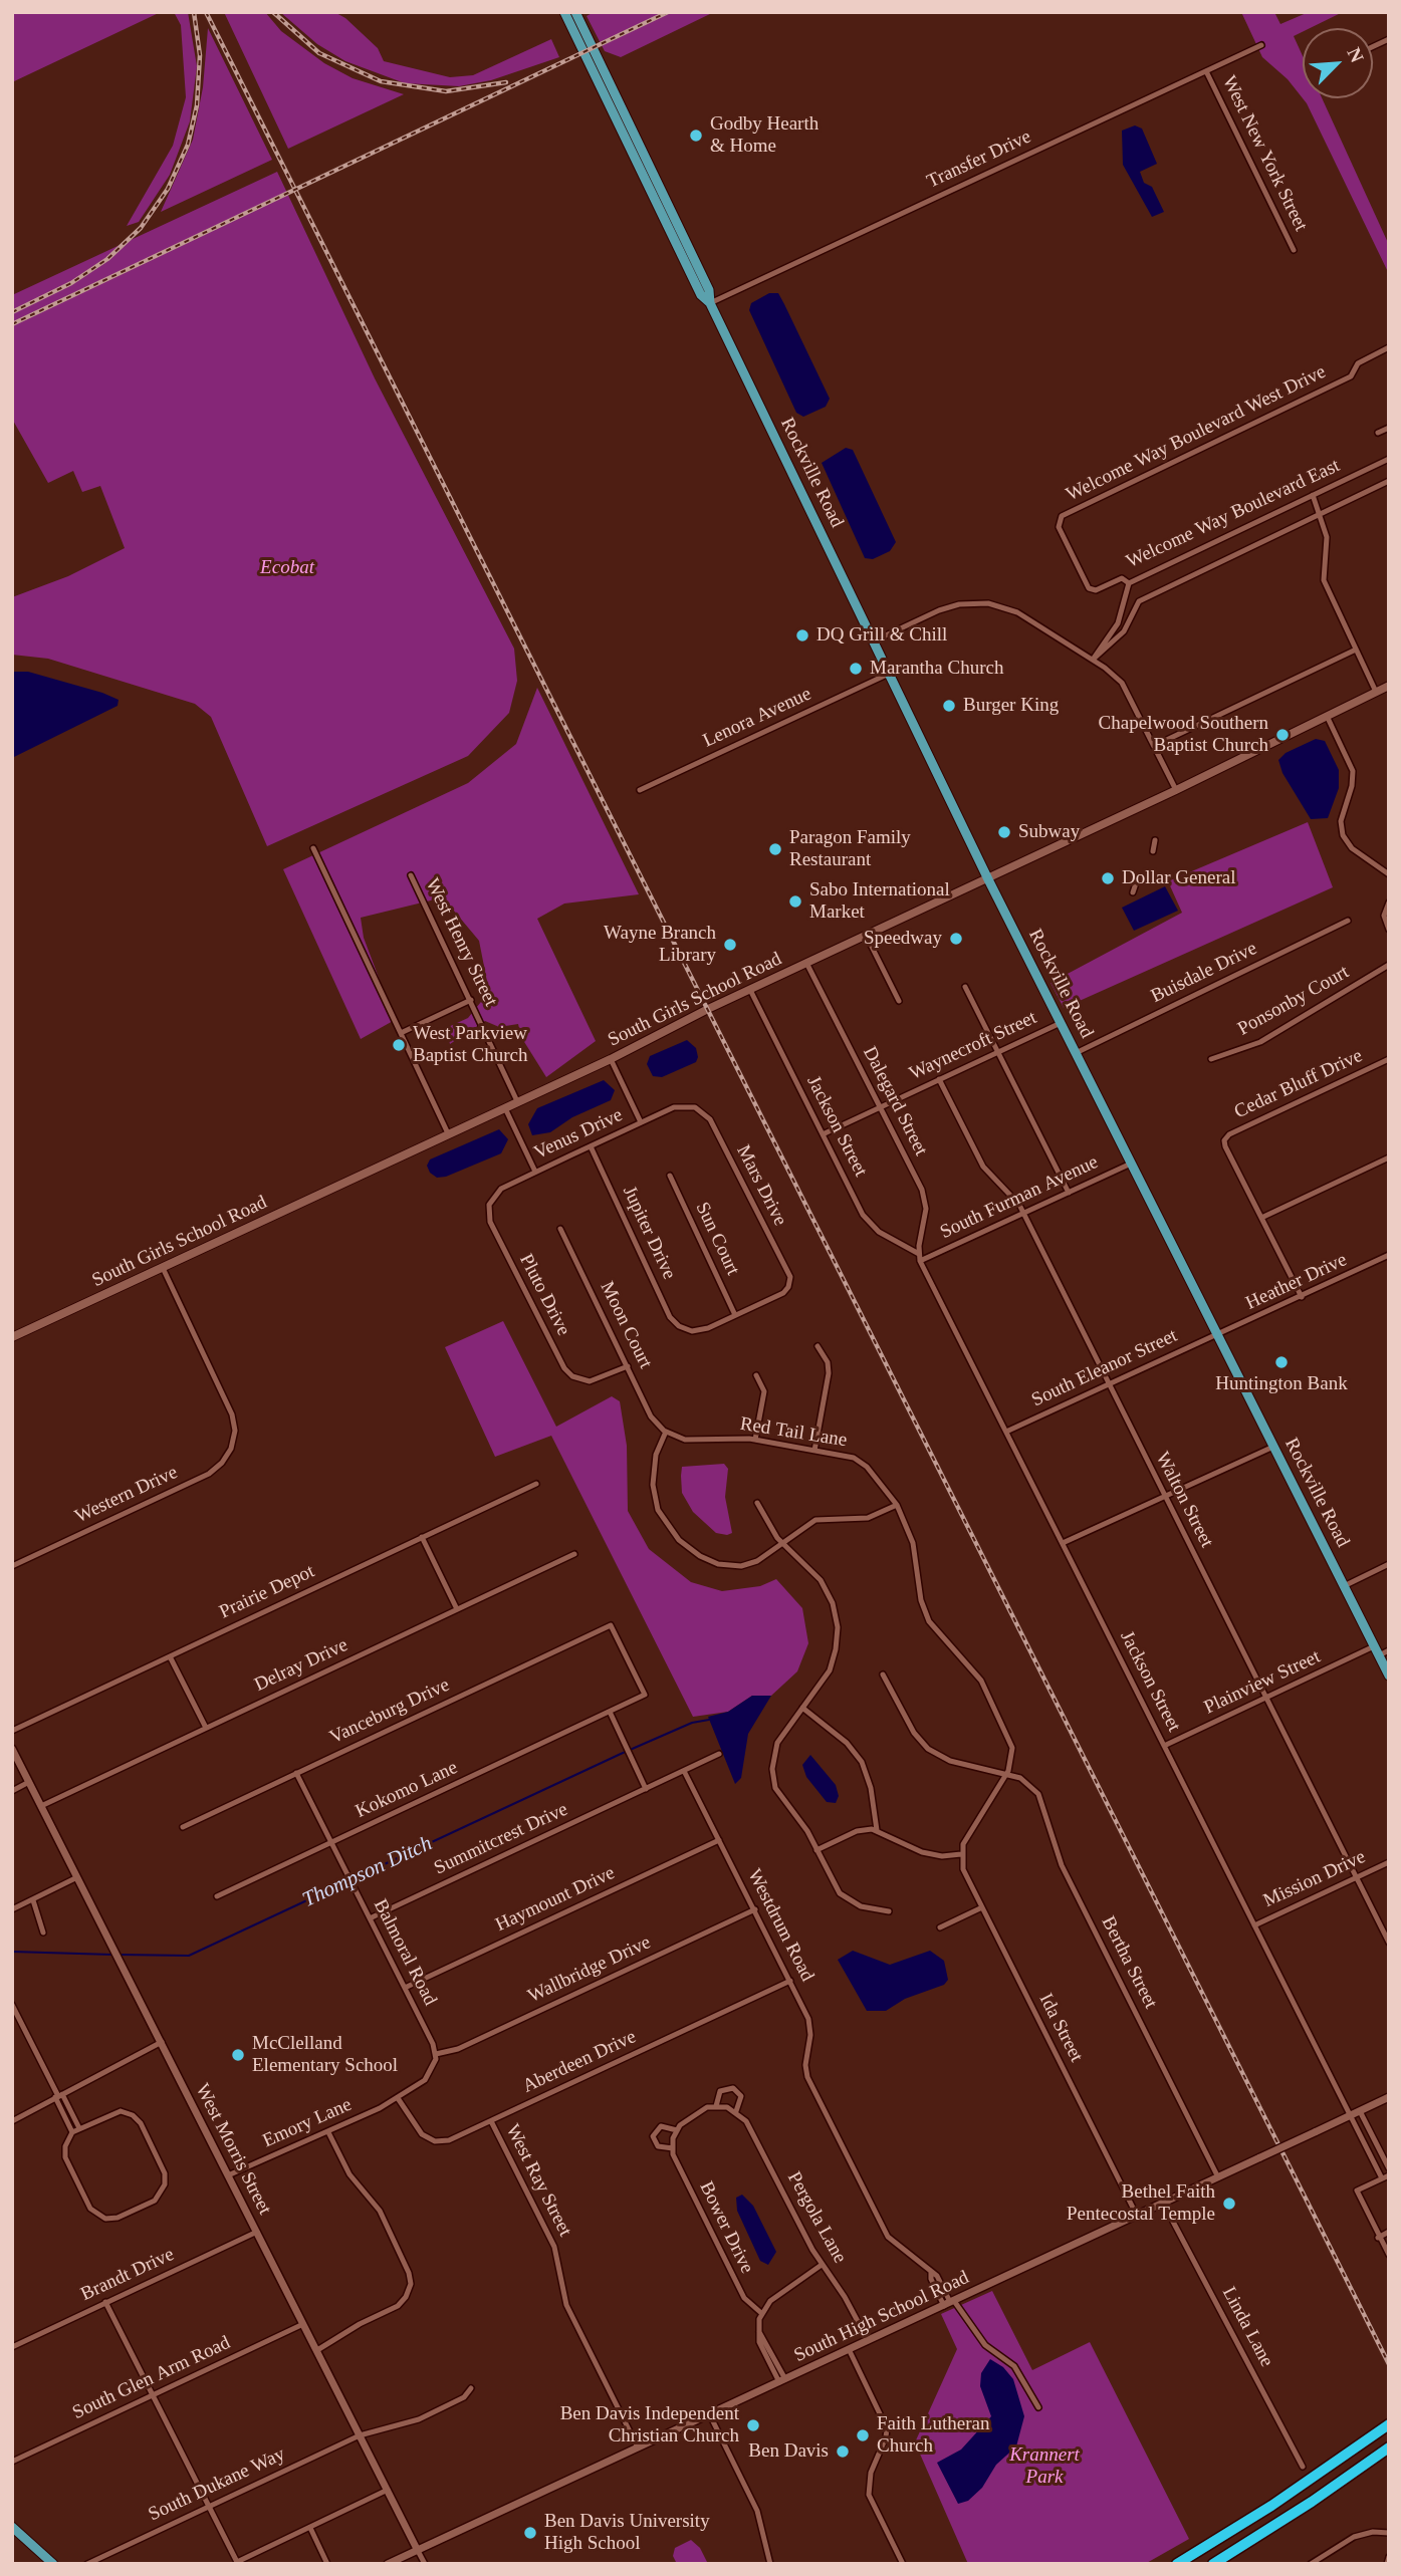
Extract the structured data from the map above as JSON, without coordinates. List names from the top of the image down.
{
  "streets": {
    "main road": ["Rockville Road", "South Girls School Road"],
    "street": [
      "West New York Street",
      "Transfer Drive",
      "Welcome Way Boulevard West Drive",
      "Welcome Way Boulevard East",
      "Lenora Avenue",
      "West Henry Street",
      "Buisdale Drive",
      "Ponsonby Court",
      "Waynecroft Street",
      "Cedar Bluff Drive",
      "Dalegard Street",
      "Jackson Street",
      "Venus Drive",
      "Mars Drive",
      "South Furman Avenue",
      "Jupiter Drive",
      "Sun Court",
      "Heather Drive",
      "Pluto Drive",
      "Moon Court",
      "South Eleanor Street",
      "Red Tail Lane",
      "Western Drive",
      "Walton Street",
      "Prairie Depot",
      "Delray Drive",
      "Plainview Street",
      "Vanceburg Drive",
      "Kokomo Lane",
      "Summitcrest Drive",
      "Mission Drive",
      "Haymount Drive",
      "Westdrum Road",
      "Balmoral Road",
      "Bertha Street",
      "Wallbridge Drive",
      "Ida Street",
      "Aberdeen Drive",
      "Emory Lane",
      "West Morris Street",
      "West Ray Street",
      "Pergola Lane",
      "Bower Drive",
      "Brandt Drive",
      "South High School Road",
      "Linda Lane",
      "South Glen Arm Road",
      "South Dukane Way"
    ]
  },
  "crossings": [
    ["West New York Street", "Transfer Drive"],
    ["Transfer Drive", "Rockville Road"],
    ["Welcome Way Boulevard West Drive", "Welcome Way Boulevard East"],
    ["Rockville Road", "Lenora Avenue"],
    ["Rockville Road", "Buisdale Drive"],
    ["Rockville Road", "South Girls School Road"],
    ["Rockville Road", "Waynecroft Street"],
    ["Rockville Road", "South Furman Avenue"],
    ["Rockville Road", "Heather Drive"],
    ["Rockville Road", "South Eleanor Street"],
    ["Rockville Road", "Plainview Street"],
    ["West Henry Street", "South Girls School Road"],
    ["South Girls School Road", "Dalegard Street"],
    ["South Girls School Road", "Jackson Street"],
    ["South Girls School Road", "Western Drive"],
    ["Waynecroft Street", "Dalegard Street"],
    ["Waynecroft Street", "Jackson Street"],
    ["Waynecroft Street", "Walton Street"],
    ["Dalegard Street", "Jackson Street"],
    ["Dalegard Street", "South Furman Avenue"],
    ["Jackson Street", "South Furman Avenue"],
    ["Jackson Street", "South Eleanor Street"],
    ["Jackson Street", "Plainview Street"],
    ["Jackson Street", "Mission Drive"],
    ["Jackson Street", "South High School Road"],
    ["Venus Drive", "Mars Drive"],
    ["Venus Drive", "Jupiter Drive"],
    ["Venus Drive", "Pluto Drive"],
    ["Mars Drive", "Jupiter Drive"],
    ["Mars Drive", "Sun Court"],
    ["South Furman Avenue", "Walton Street"],
    ["Jupiter Drive", "Sun Court"],
    ["Heather Drive", "South Eleanor Street"],
    ["Pluto Drive", "Moon Court"],
    ["Moon Court", "Red Tail Lane"],
    ["South Eleanor Street", "Walton Street"],
    ["Red Tail Lane", "Bertha Street"],
    ["Walton Street", "Plainview Street"],
    ["Walton Street", "Mission Drive"],
    ["Delray Drive", "West Morris Street"],
    ["Vanceburg Drive", "Kokomo Lane"],
    ["Vanceburg Drive", "Balmoral Road"],
    ["Kokomo Lane", "Balmoral Road"],
    ["Summitcrest Drive", "Balmoral Road"],
    ["Haymount Drive", "Westdrum Road"],
    ["Haymount Drive", "Balmoral Road"],
    ["Westdrum Road", "Wallbridge Drive"],
    ["Westdrum Road", "Aberdeen Drive"],
    ["Westdrum Road", "South High School Road"],
    ["Balmoral Road", "Wallbridge Drive"],
    ["Bertha Street", "South High School Road"],
    ["Ida Street", "South High School Road"],
    ["Aberdeen Drive", "Emory Lane"],
    ["Aberdeen Drive", "West Ray Street"],
    ["Emory Lane", "West Morris Street"],
    ["West Morris Street", "Brandt Drive"],
    ["West Morris Street", "South High School Road"],
    ["West Morris Street", "South Glen Arm Road"],
    ["West Morris Street", "South Dukane Way"],
    ["West Ray Street", "South High School Road"],
    ["Pergola Lane", "Bower Drive"],
    ["Pergola Lane", "South High School Road"],
    ["South High School Road", "Linda Lane"]
  ],
  "water": ["Thompson Ditch"],
  "parks": ["Ecobat", "Krannert Park"],
  "places": [
    "Godby Hearth & Home",
    "DQ Grill & Chill",
    "Marantha Church",
    "Burger King",
    "Chapelwood Southern Baptist Church",
    "Subway",
    "Paragon Family Restaurant",
    "Dollar General",
    "Sabo International Market",
    "Speedway",
    "Wayne Branch Library",
    "West Parkview Baptist Church",
    "Huntington Bank",
    "McClelland Elementary School",
    "Bethel Faith Pentecostal Temple",
    "Ben Davis Independent Christian Church",
    "Faith Lutheran Church",
    "Ben Davis",
    "Ben Davis University High School"
  ],
  "north": "top right"
}
